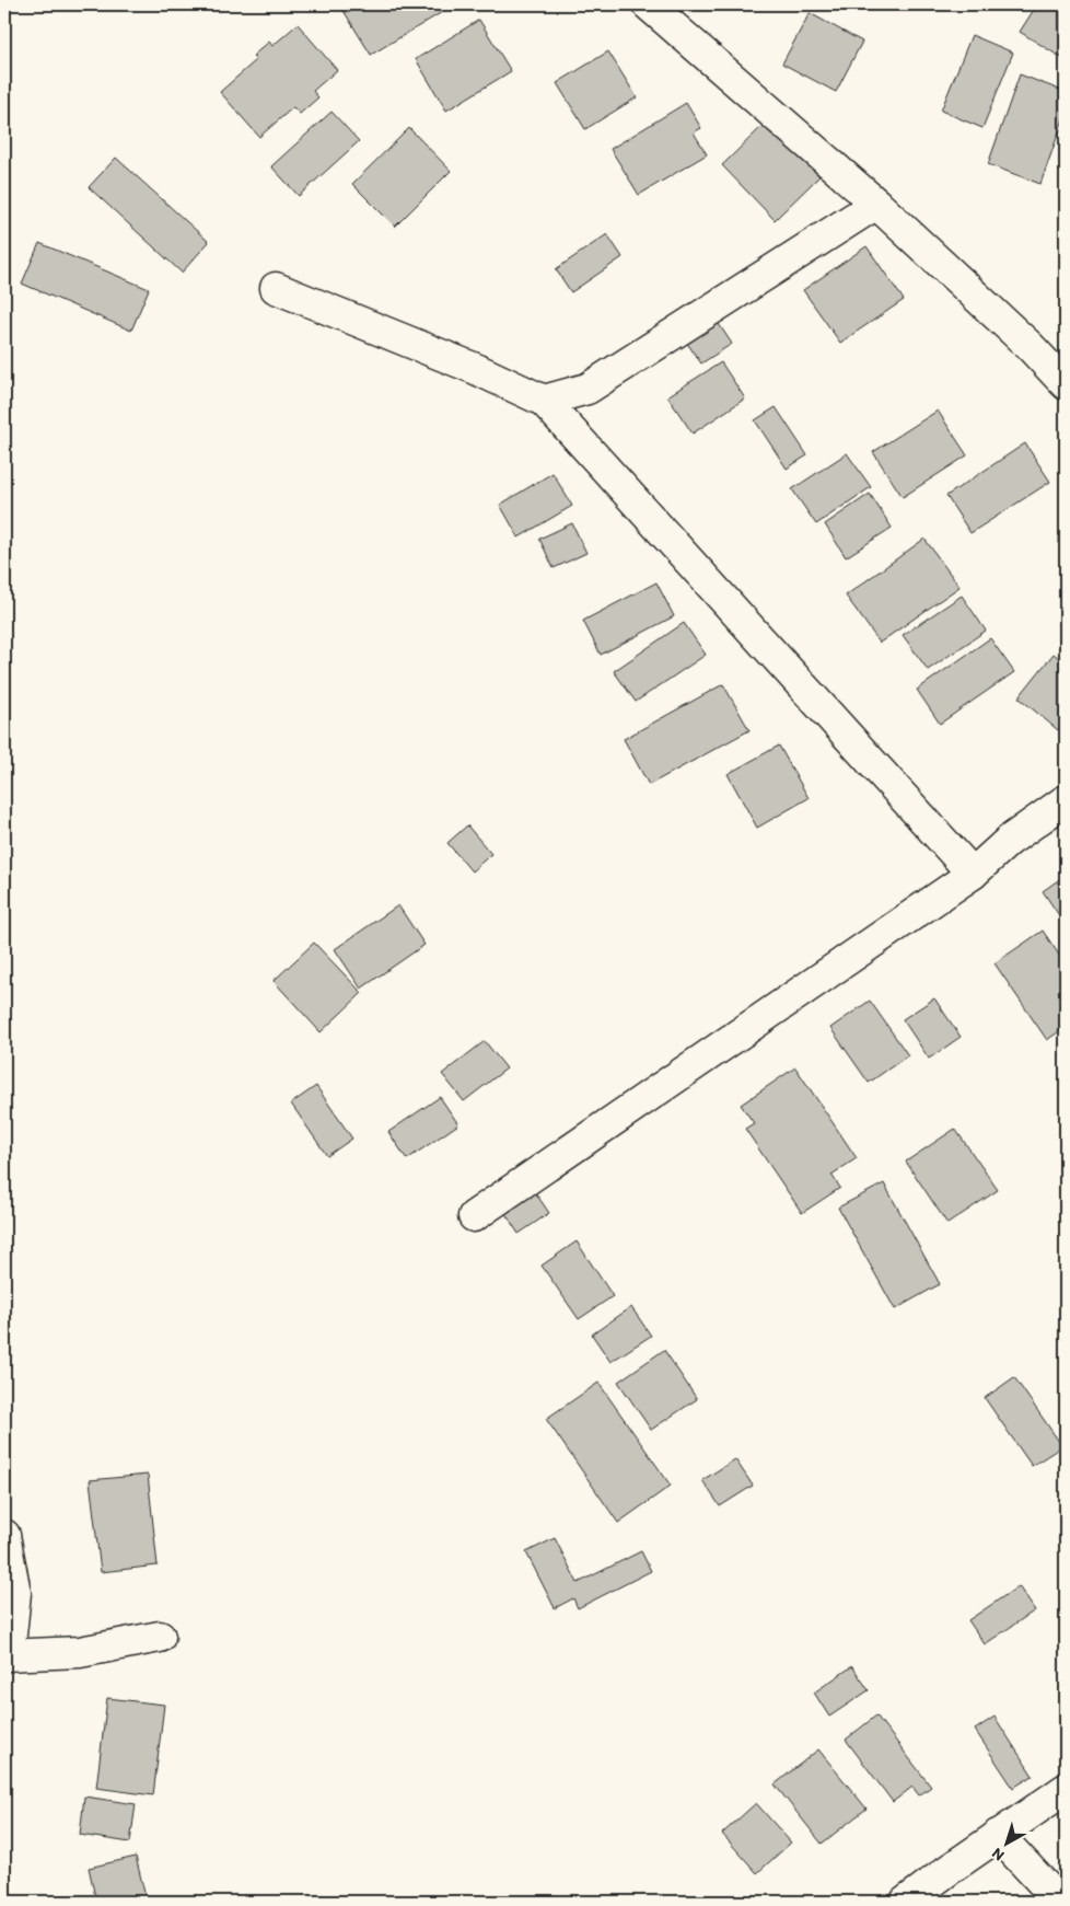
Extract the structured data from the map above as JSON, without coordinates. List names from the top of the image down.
{
  "north": "bottom left"
}
